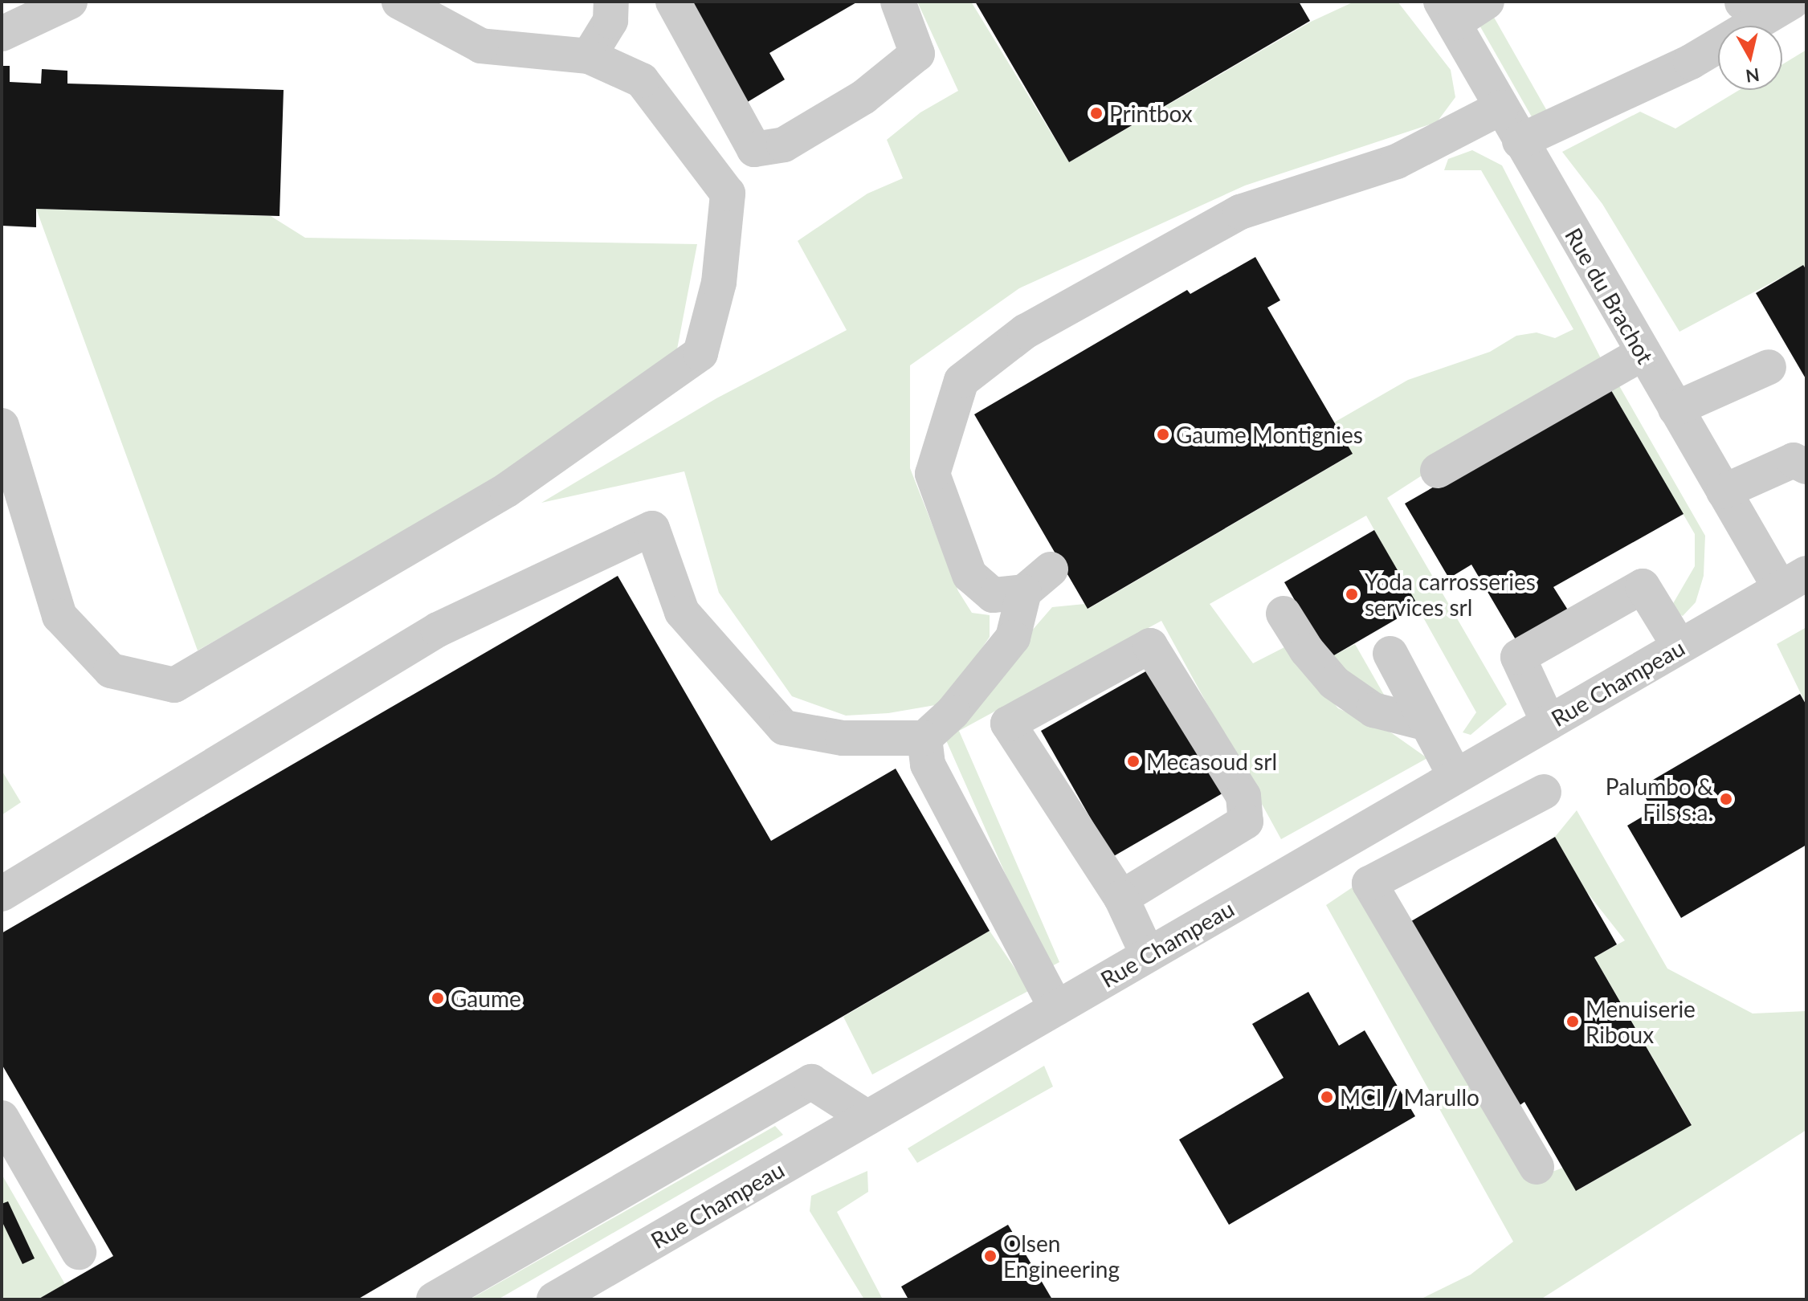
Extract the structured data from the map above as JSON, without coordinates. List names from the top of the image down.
{
  "streets": {
    "street": ["Rue du Brachot", "Rue Champeau"]
  },
  "crossings": [
    ["Rue du Brachot", "Rue Champeau"]
  ],
  "places": [
    "Printbox",
    "Gaume Montignies",
    "Yoda carrosseries services srl",
    "Mecasoud srl",
    "Palumbo & Fils s.a.",
    "Gaume",
    "Menuiserie Riboux",
    "MCI / Marullo",
    "Olsen Engineering"
  ],
  "north": "bottom"
}
